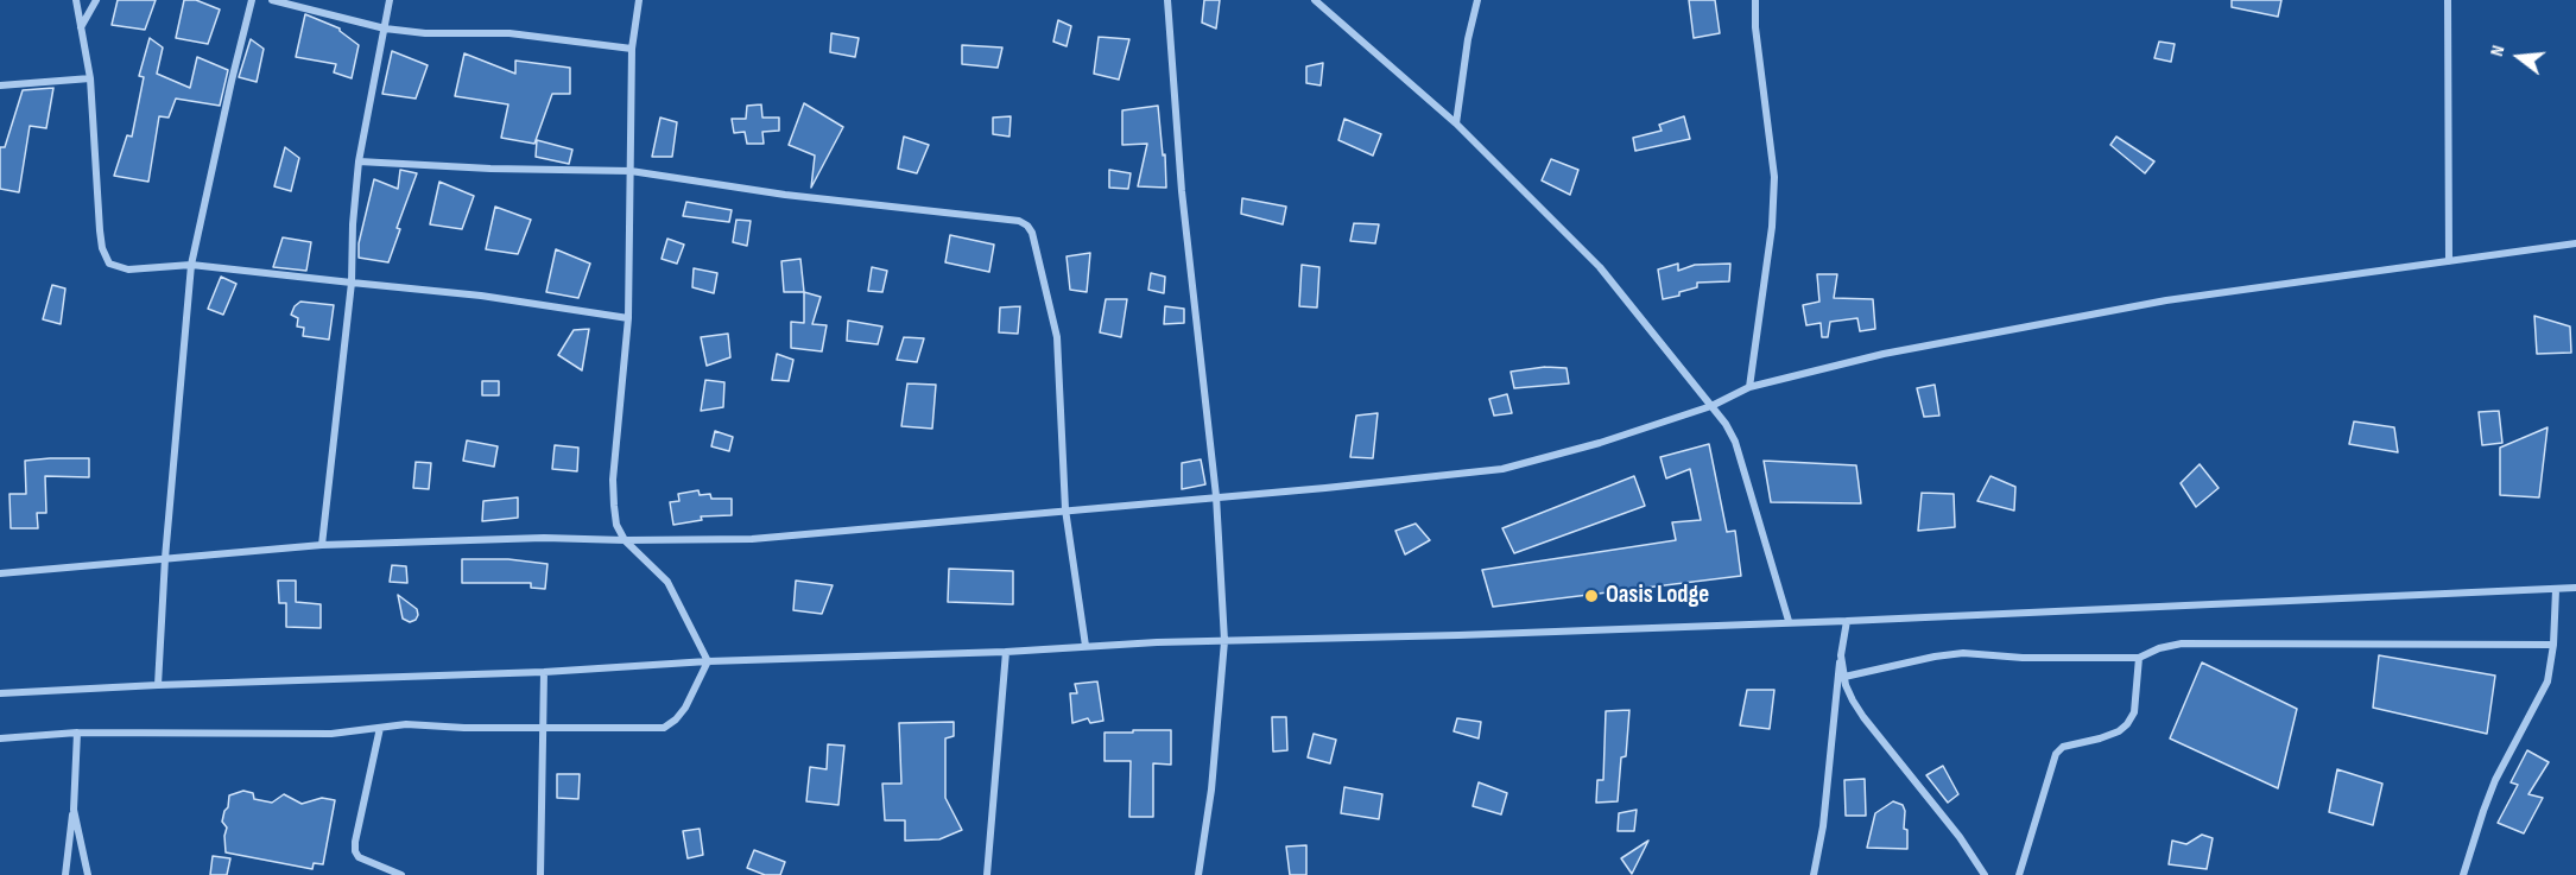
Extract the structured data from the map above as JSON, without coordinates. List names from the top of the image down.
{
  "places": ["Oasis Lodge"],
  "north": "left"
}
